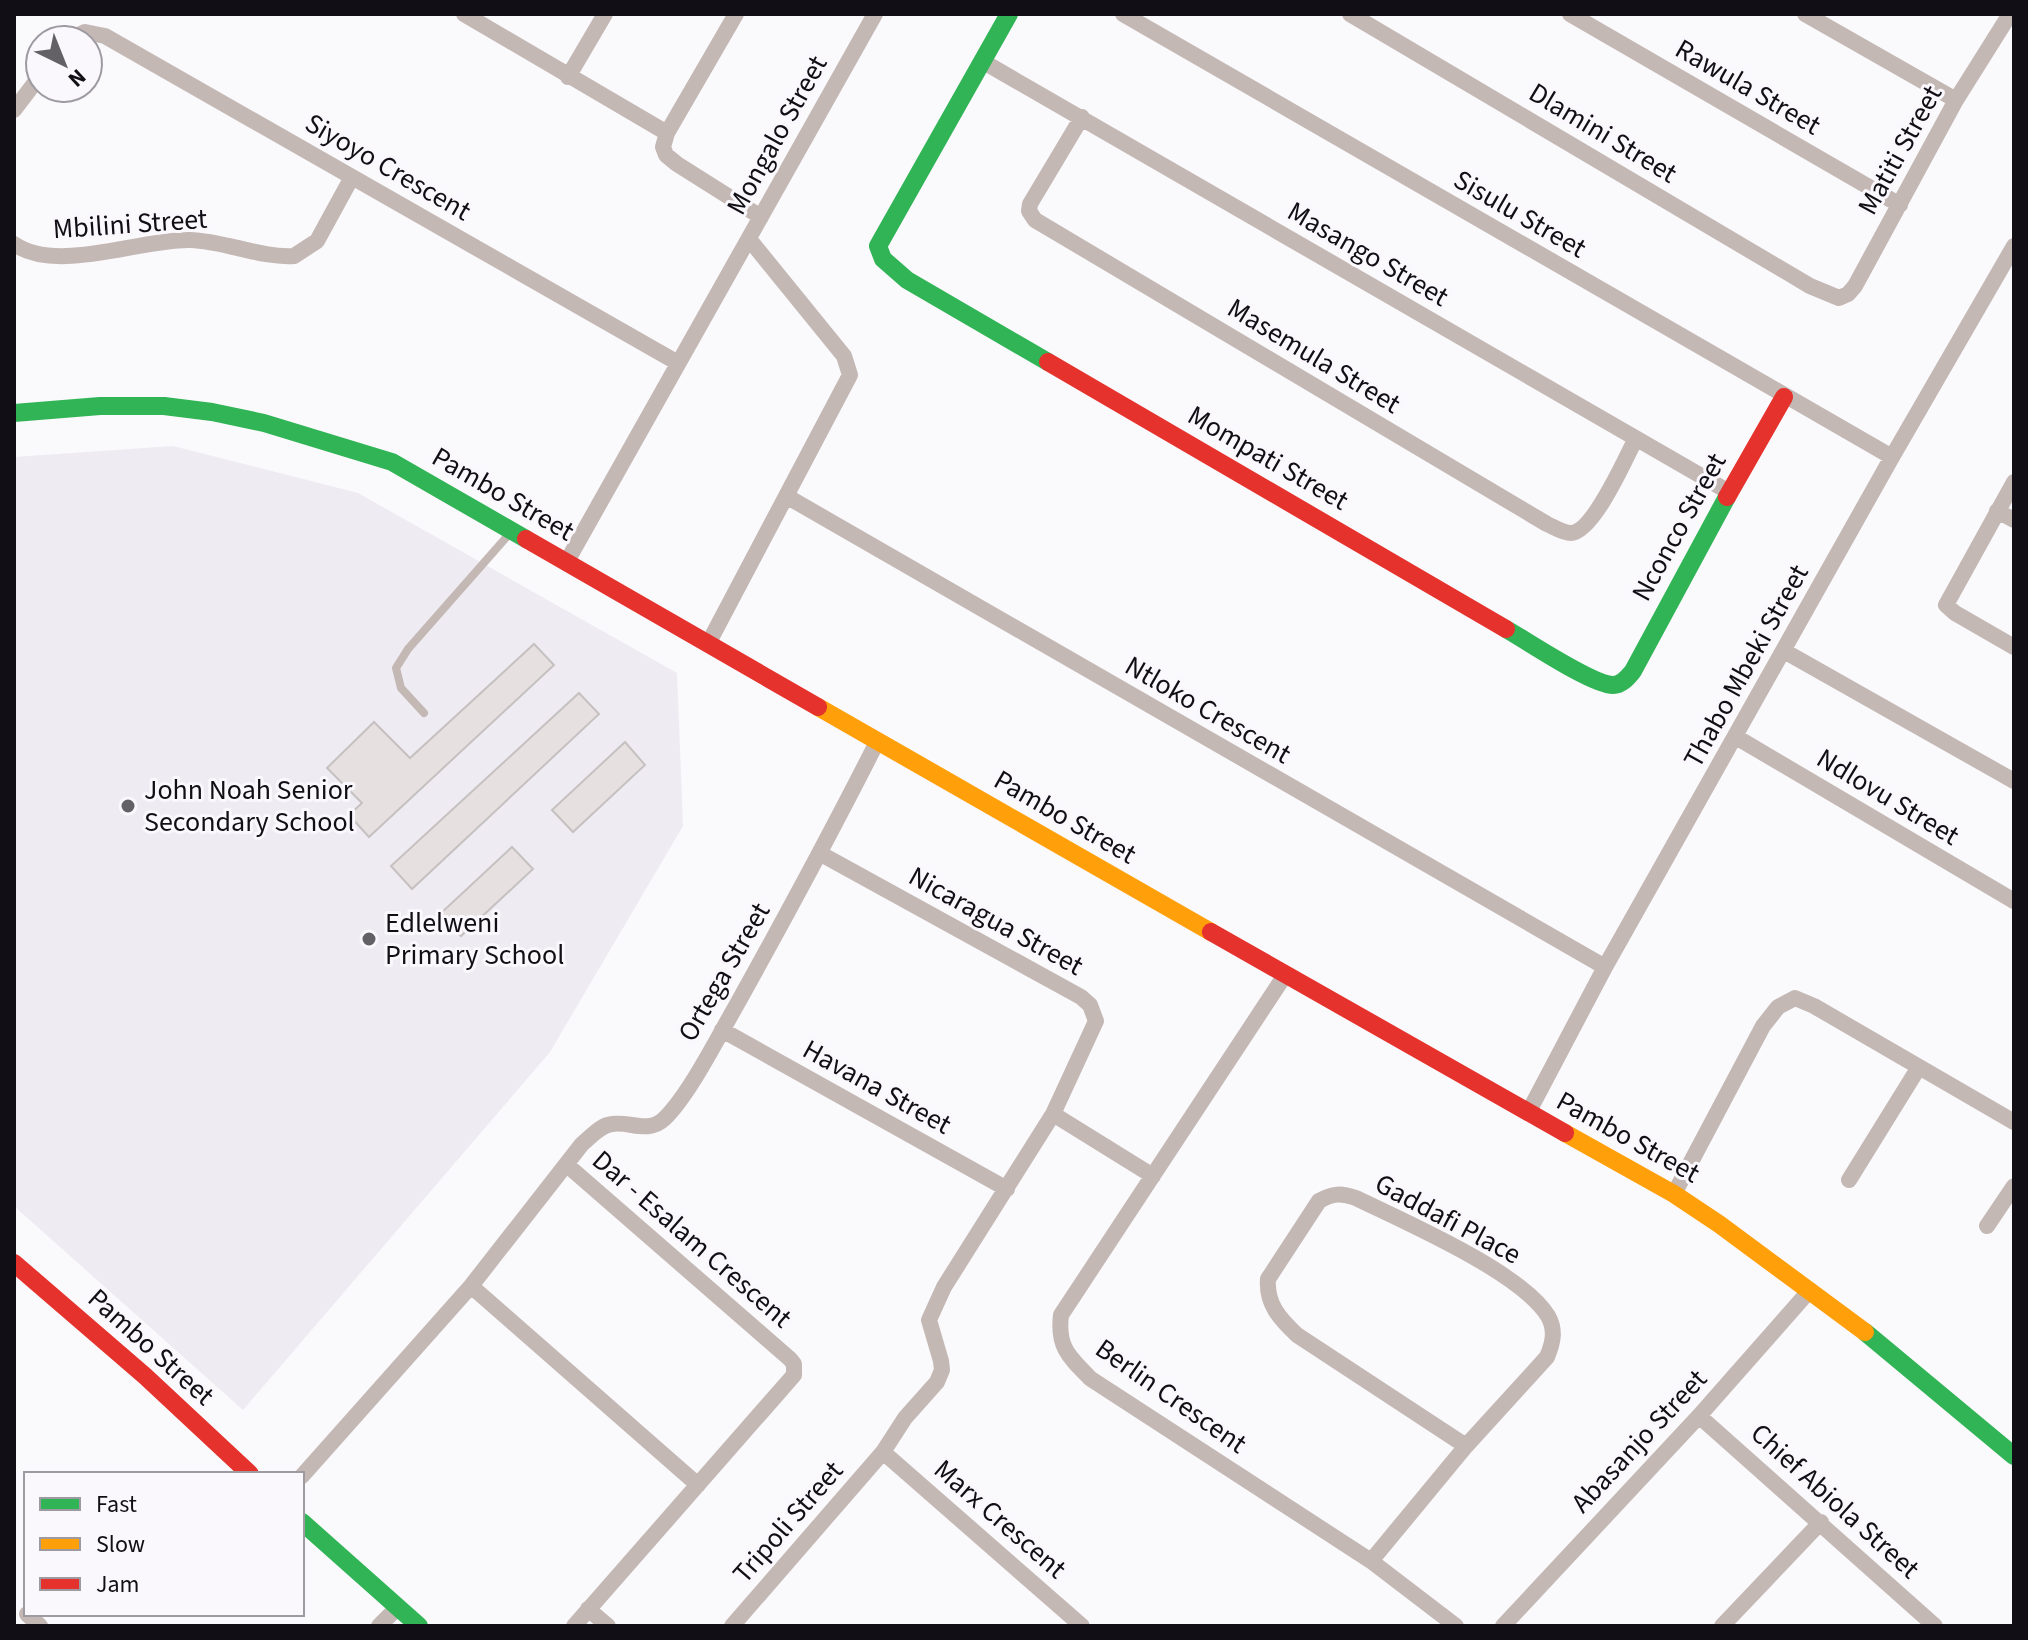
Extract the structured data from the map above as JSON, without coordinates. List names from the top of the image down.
{
  "streets": {
    "street": [
      "Rawula Street",
      "Dlamini Street",
      "Mongalo Street",
      "Matiti Street",
      "Siyoyo Crescent",
      "Sisulu Street",
      "Mbilini Street",
      "Masango Street",
      "Masemula Street",
      "Mompati Street",
      "Pambo Street",
      "Nconco Street",
      "Thabo Mbeki Street",
      "Ntloko Crescent",
      "Ndlovu Street",
      "Nicaragua Street",
      "Ortega Street",
      "Havana Street",
      "Gaddafi Place",
      "Dar - Esalam Crescent",
      "Berlin Crescent",
      "Abasanjo Street",
      "Chief Abiola Street",
      "Marx Crescent",
      "Tripoli Street"
    ]
  },
  "crossings": [
    ["Rawula Street", "Matiti Street"],
    ["Dlamini Street", "Matiti Street"],
    ["Siyoyo Crescent", "Mbilini Street"],
    ["Sisulu Street", "Nconco Street"],
    ["Sisulu Street", "Thabo Mbeki Street"],
    ["Masango Street", "Masemula Street"],
    ["Masango Street", "Mompati Street"],
    ["Masango Street", "Nconco Street"],
    ["Mompati Street", "Nconco Street"],
    ["Pambo Street", "Thabo Mbeki Street"],
    ["Pambo Street", "Ortega Street"],
    ["Pambo Street", "Berlin Crescent"],
    ["Pambo Street", "Abasanjo Street"],
    ["Thabo Mbeki Street", "Ntloko Crescent"],
    ["Thabo Mbeki Street", "Ndlovu Street"],
    ["Nicaragua Street", "Ortega Street"],
    ["Nicaragua Street", "Havana Street"],
    ["Nicaragua Street", "Tripoli Street"],
    ["Ortega Street", "Havana Street"],
    ["Ortega Street", "Dar - Esalam Crescent"],
    ["Havana Street", "Tripoli Street"],
    ["Gaddafi Place", "Berlin Crescent"],
    ["Abasanjo Street", "Chief Abiola Street"],
    ["Marx Crescent", "Tripoli Street"]
  ],
  "places": ["John Noah Senior Secondary School", "Edlelweni Primary School"],
  "legend": ["Fast", "Slow", "Jam"],
  "north": "bottom right"
}
